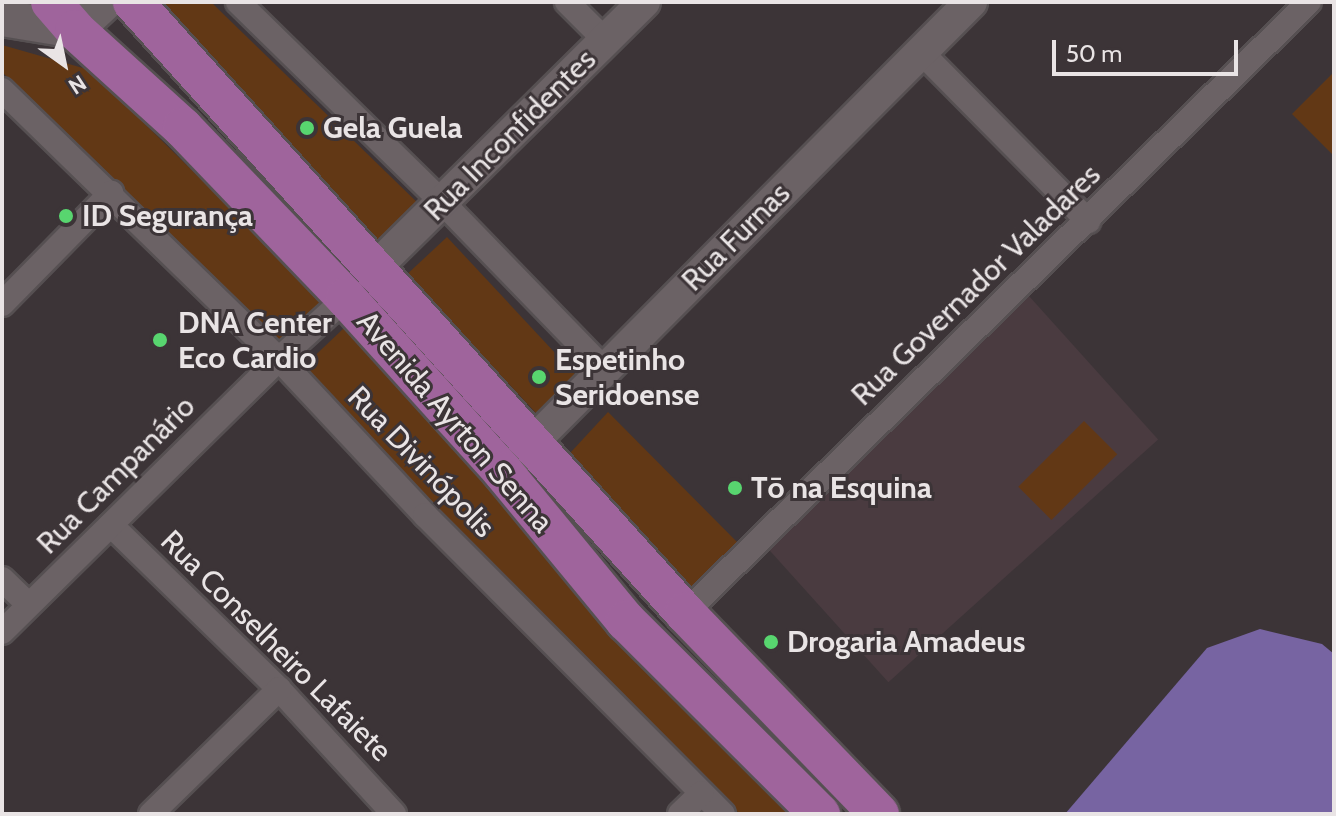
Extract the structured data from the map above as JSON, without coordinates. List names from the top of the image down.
{
  "streets": {
    "main road": ["Avenida Ayrton Senna"],
    "street": [
      "Rua Inconfidentes",
      "Rua Furnas",
      "Rua Governador Valadares",
      "Rua Divinópolis",
      "Rua Campanário",
      "Rua Conselheiro Lafaiete"
    ]
  },
  "crossings": [
    ["Rua Inconfidentes", "Avenida Ayrton Senna"],
    ["Rua Furnas", "Avenida Ayrton Senna"],
    ["Rua Governador Valadares", "Avenida Ayrton Senna"],
    ["Avenida Ayrton Senna", "Rua Campanário"],
    ["Rua Divinópolis", "Rua Campanário"],
    ["Rua Campanário", "Rua Conselheiro Lafaiete"]
  ],
  "places": [
    "Gela Guela",
    "ID Segurança",
    "DNA Center Eco Cardio",
    "Espetinho Seridoense",
    "Tō na Esquina",
    "Drogaria Amadeus"
  ],
  "scale_bar": "50 m",
  "north": "bottom right"
}
